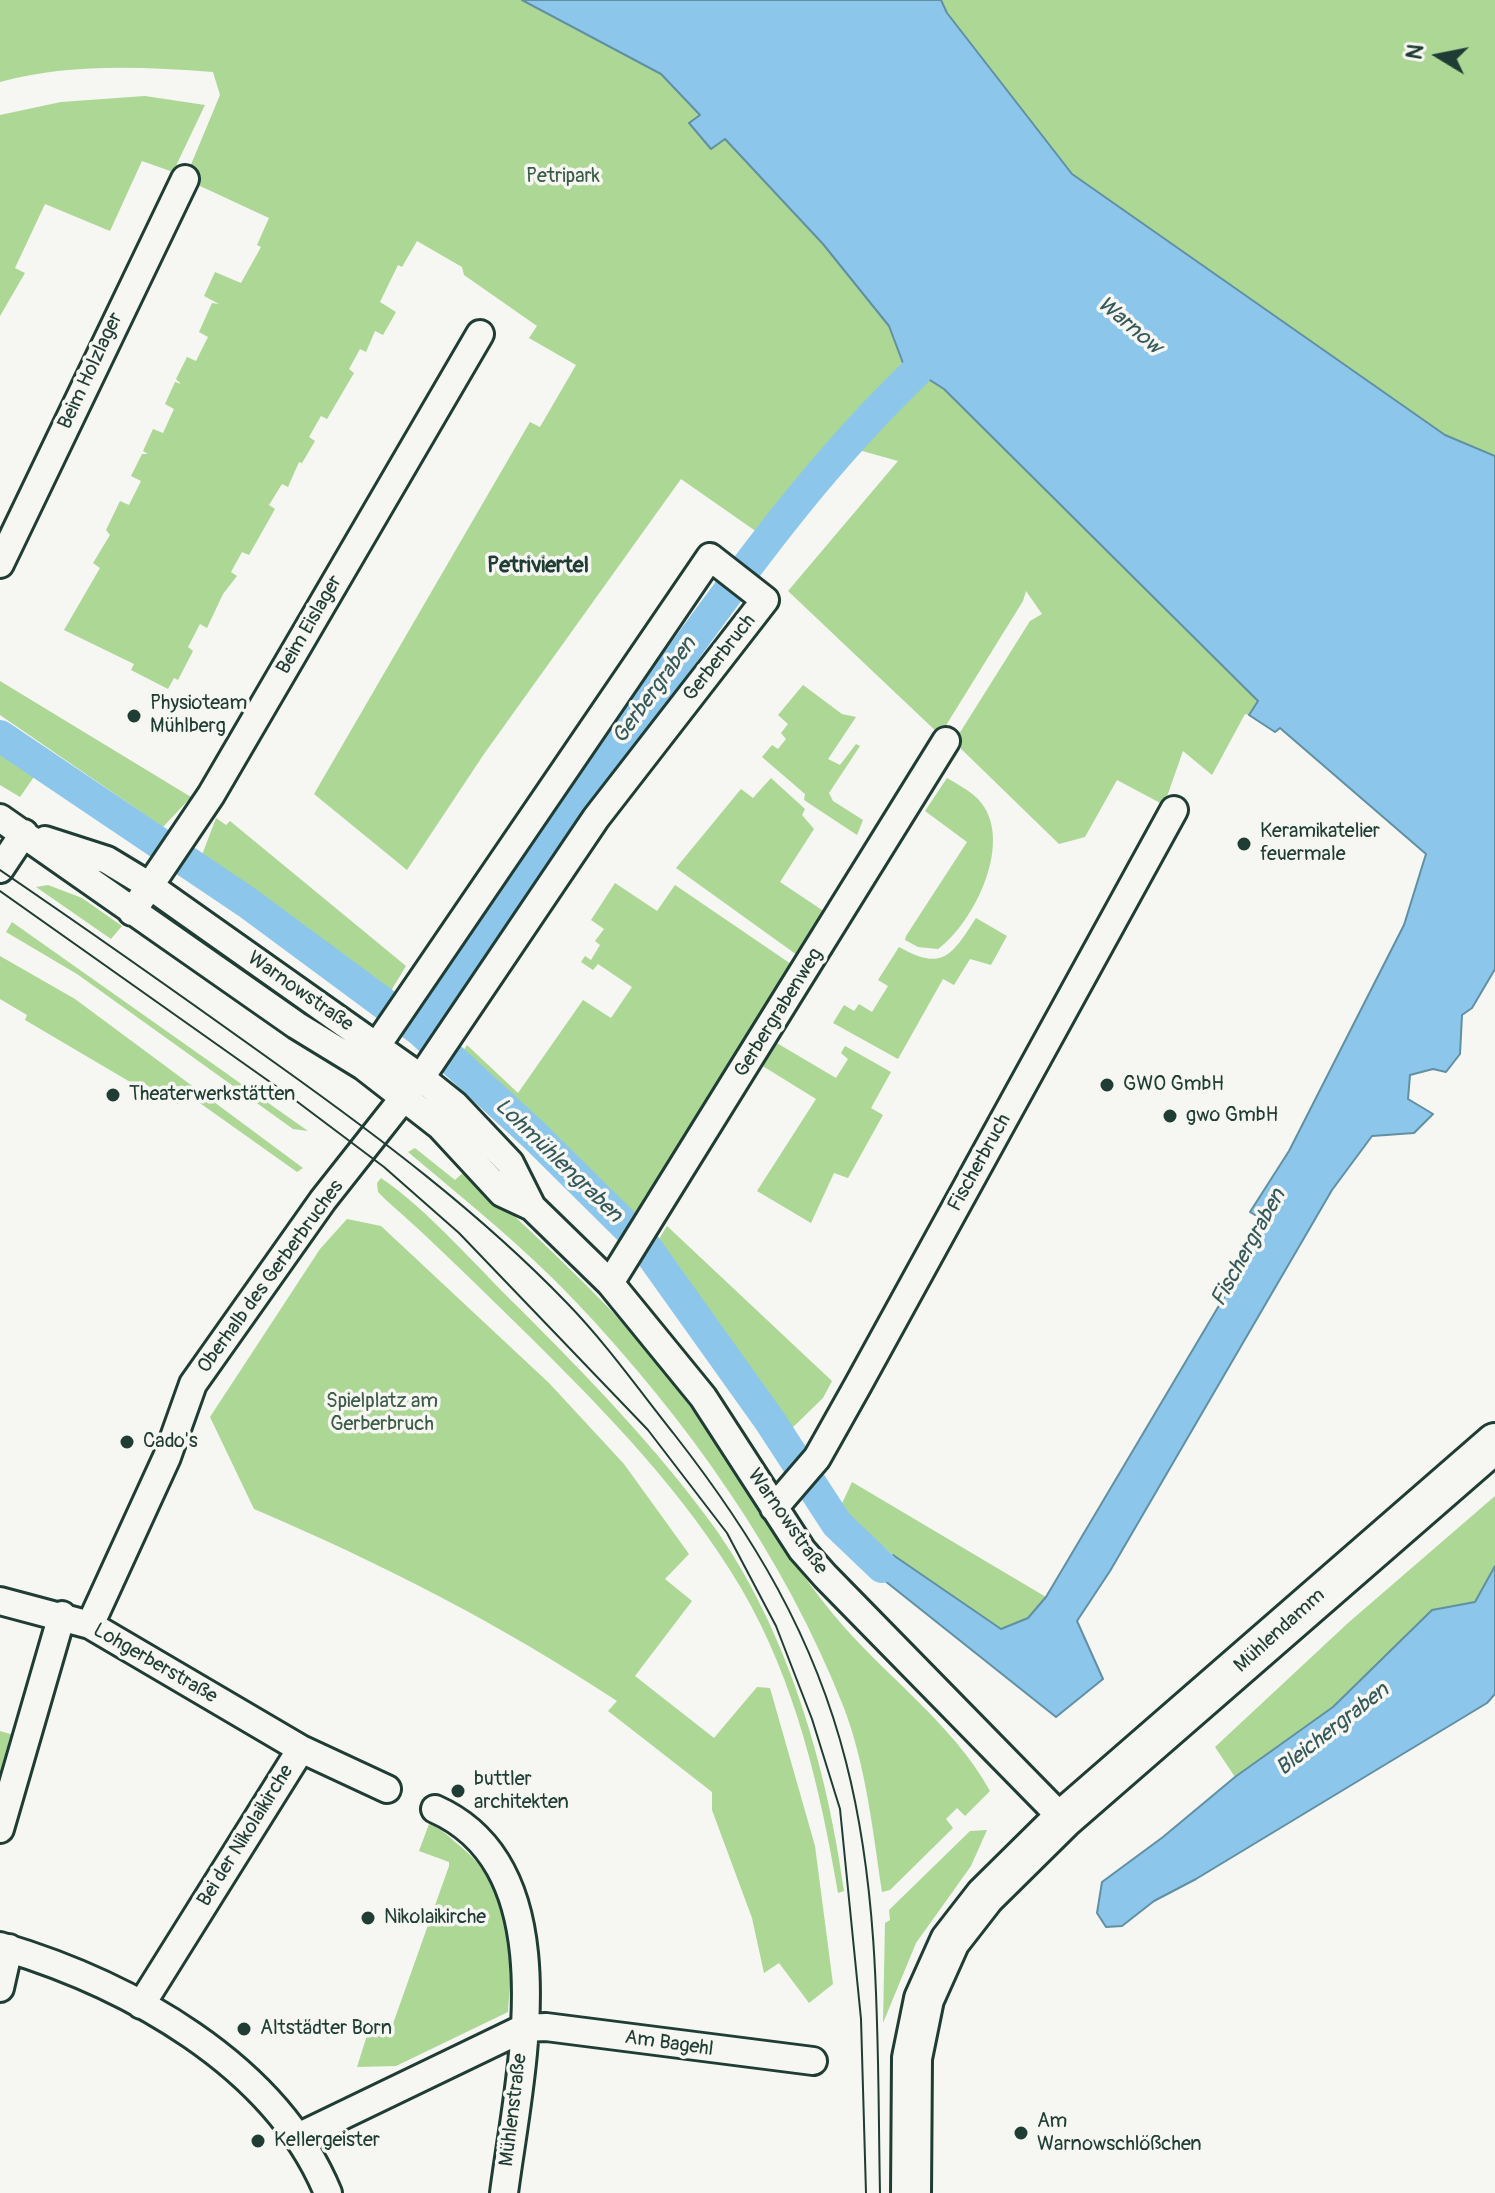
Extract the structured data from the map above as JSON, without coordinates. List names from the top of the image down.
{
  "streets": {
    "main road": ["Mühlendamm"],
    "street": [
      "Beim Holzlager",
      "Beim Eislager",
      "Gerberbruch",
      "Warnowstraße",
      "Gerbergrabenweg",
      "Fischerbruch",
      "Oberhalb des Gerberbruches",
      "Lohgerberstraße",
      "Bei der Nikolaikirche",
      "Am Bagehl",
      "Mühlenstraße"
    ]
  },
  "crossings": [
    ["Beim Eislager", "Warnowstraße"],
    ["Gerberbruch", "Warnowstraße"],
    ["Gerberbruch", "Oberhalb des Gerberbruches"],
    ["Warnowstraße", "Gerbergrabenweg"],
    ["Warnowstraße", "Fischerbruch"],
    ["Warnowstraße", "Oberhalb des Gerberbruches"],
    ["Warnowstraße", "Mühlendamm"],
    ["Oberhalb des Gerberbruches", "Lohgerberstraße"],
    ["Lohgerberstraße", "Bei der Nikolaikirche"],
    ["Am Bagehl", "Mühlenstraße"]
  ],
  "districts": ["Petriviertel"],
  "water": [
    "Warnow",
    "Gerbergraben",
    "Lohmühlengraben",
    "Fischergraben",
    "Bleichergraben"
  ],
  "parks": ["Petripark", "Spielplatz am Gerberbruch"],
  "places": [
    "Physioteam Mühlberg",
    "Keramikatelier feuermale",
    "GWO GmbH",
    "Theaterwerkstätten",
    "gwo GmbH",
    "Cado's",
    "buttler architekten",
    "Nikolaikirche",
    "Altstädter Born",
    "Am Warnowschlößchen",
    "Kellergeister"
  ],
  "north": "left"
}
